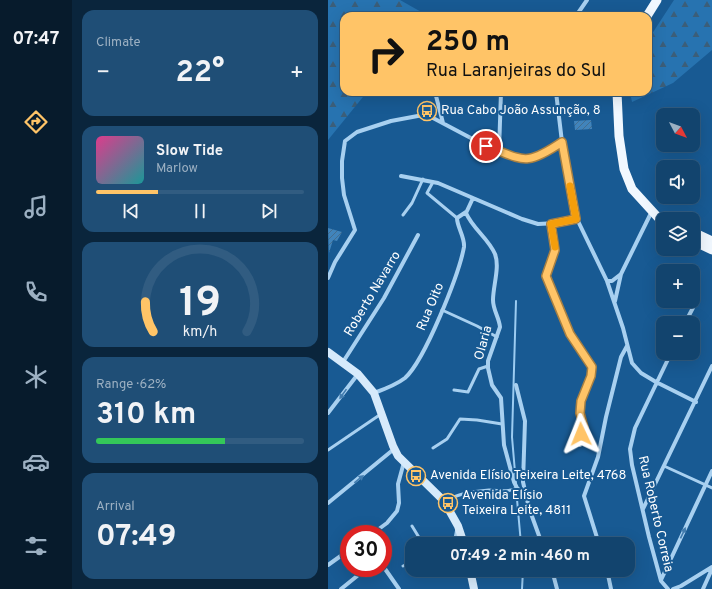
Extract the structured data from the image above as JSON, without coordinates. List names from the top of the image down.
{
  "streets": {
    "street": [
      "Roberto Navarro",
      "Rua Oito",
      "Olaria",
      "Rua Roberto Correia"
    ]
  },
  "places": {
    "bus stop": ["Rua Cabo João Assunção, 8", "Avenida Elísio Teixeira Leite, 4768", "Avenida Elísio Teixeira Leite, 4811"]
  },
  "north": "bottom right",
  "page": {
    "tabs": "07:47",
    "tile": [
      "Climate",
      ["Range · 62%", "310 km"],
      ["Arrival", "07:49"]
    ],
    "turn": ["250 m", "Rua Laranjeiras do Sul"],
    "heat": ["−", "22°", "+"],
    "map_buttons": ["+", "−"],
    "song": ["Slow Tide", "Marlow"],
    "limit": "30",
    "trip": "07:49 · 2 min · 460 m",
    "gauge": ["19", "km/h"]
  }
}
